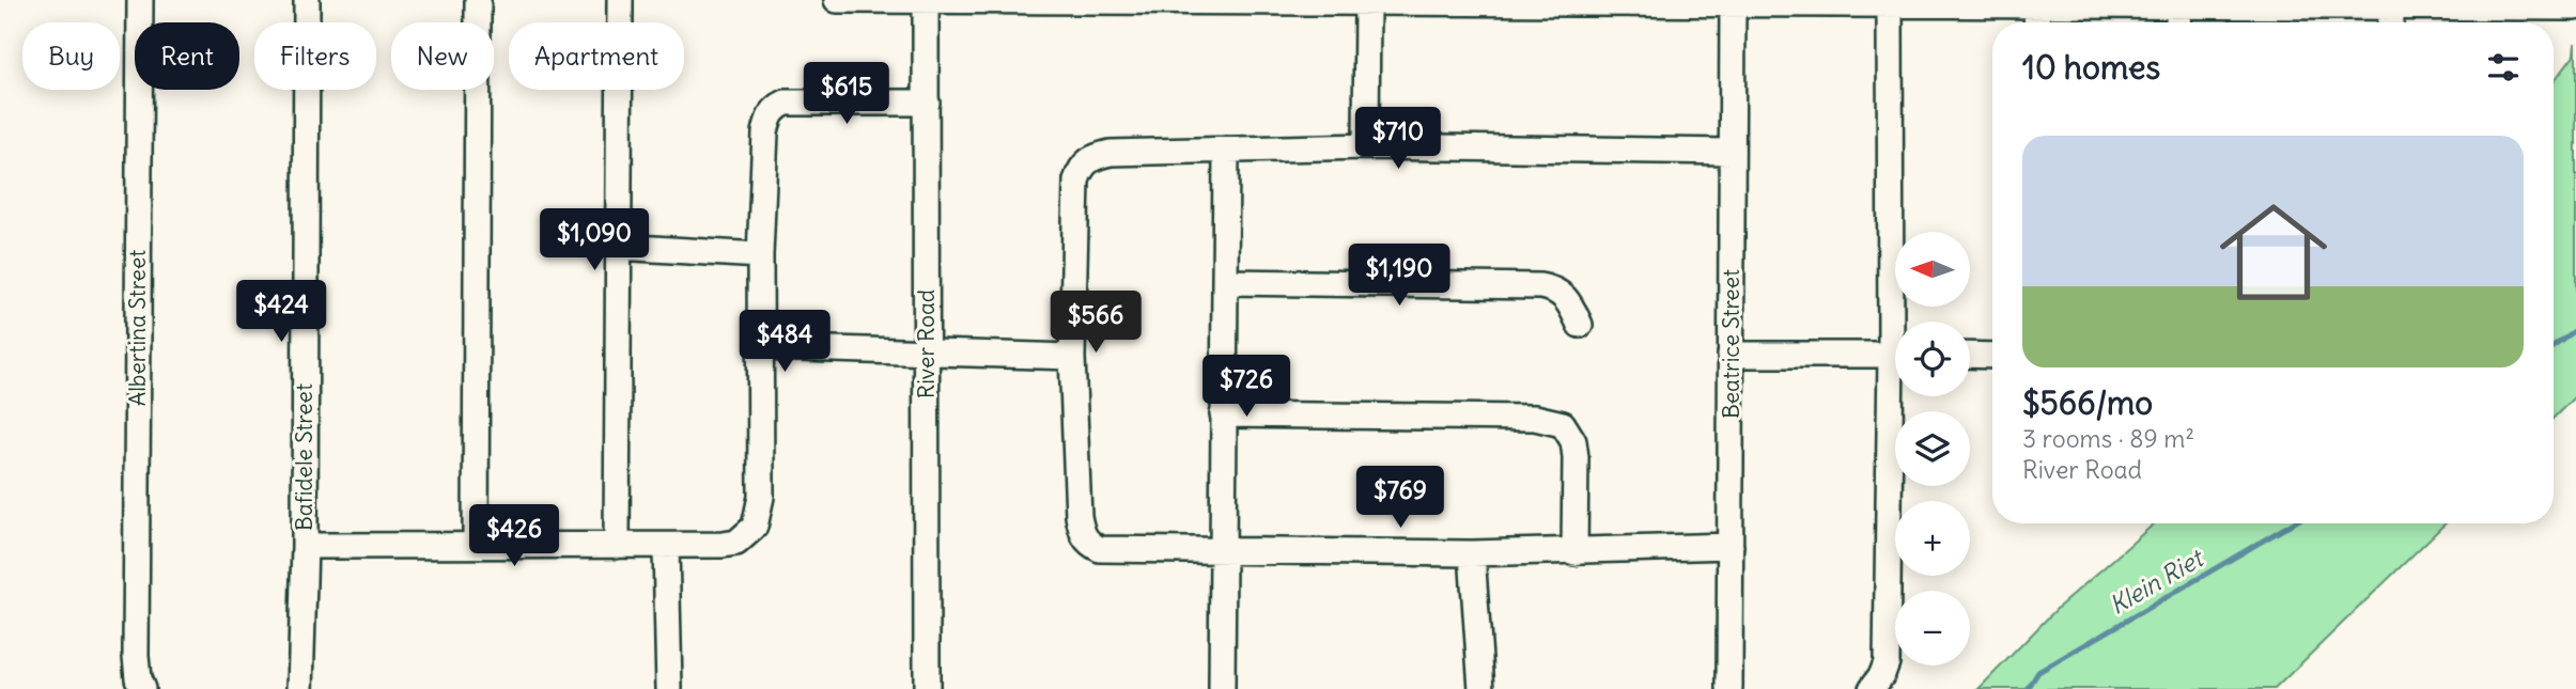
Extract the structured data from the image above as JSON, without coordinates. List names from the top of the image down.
{
  "streets": {
    "street": [
      "Albertina Street",
      "River Road",
      "Beatrice Street",
      "Bafidele Street"
    ]
  },
  "water": ["Klein Riet"],
  "north": "left",
  "page": {
    "chip": [
      "Buy",
      "Rent",
      "Filters",
      "New",
      "Apartment"
    ],
    "heading": "10 homes",
    "price": [
      "$615",
      "$710",
      "$1,090",
      "$1,190",
      "$424",
      "$566",
      "$484",
      "$726",
      "$769",
      "$426"
    ],
    "list": [
      {
        "name": "$566/mo",
        "note": "3 rooms · 89 m² · River Road"
      }
    ],
    "map_buttons": ["+", "−"]
  }
}
